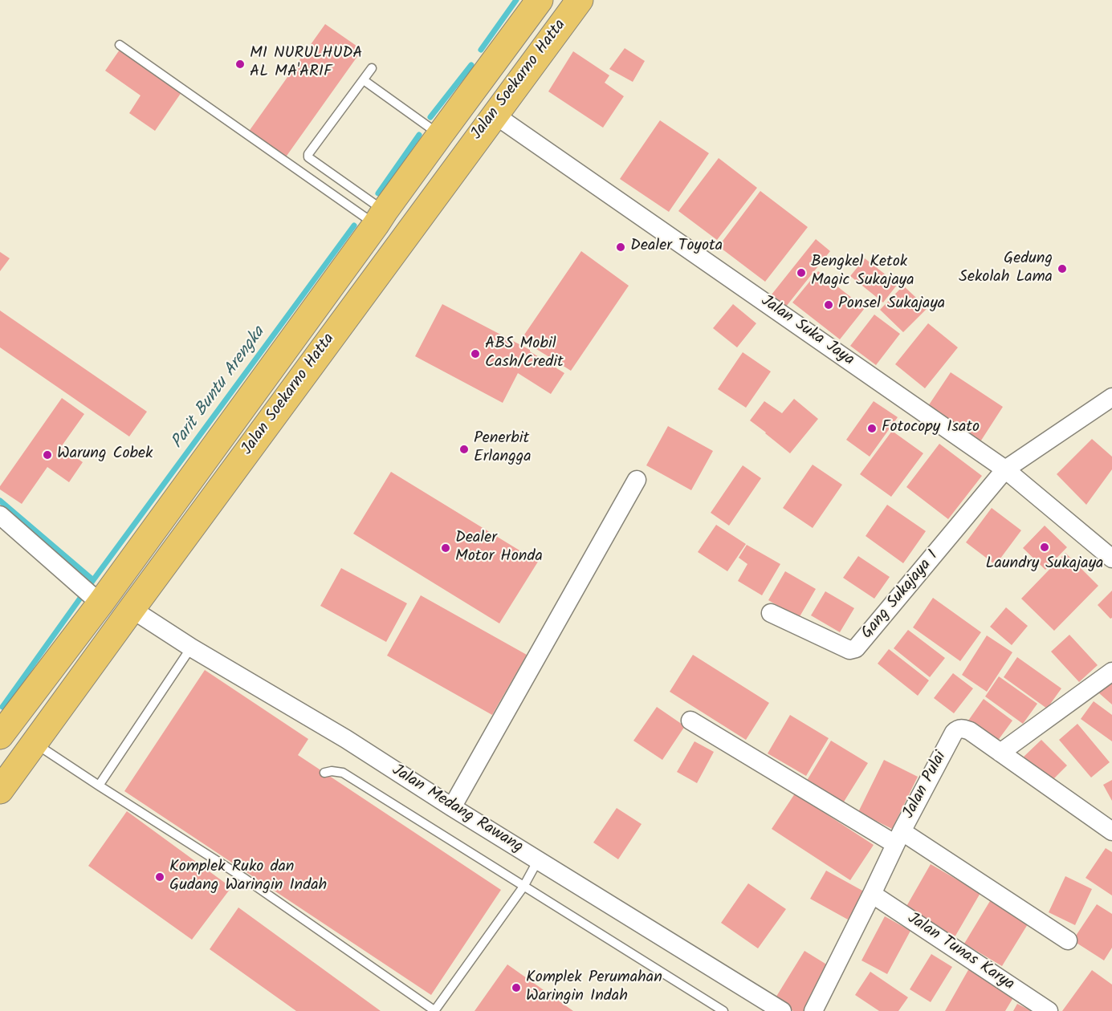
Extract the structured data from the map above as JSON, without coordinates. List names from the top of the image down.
{
  "streets": {
    "main road": ["Jalan Soekarno Hatta"],
    "street": [
      "Jalan Suka Jaya",
      "Gang Sukajaya I",
      "Jalan Pulai",
      "Jalan Medang Rawang",
      "Jalan Tunas Karya"
    ]
  },
  "crossings": [
    ["Jalan Soekarno Hatta", "Jalan Suka Jaya"],
    ["Jalan Soekarno Hatta", "Jalan Medang Rawang"],
    ["Jalan Suka Jaya", "Gang Sukajaya I"],
    ["Jalan Pulai", "Jalan Tunas Karya"]
  ],
  "water": ["Parit Buntu Arengka"],
  "places": [
    "MI NURULHUDA AL MA'ARIF",
    "Dealer Toyota",
    "Gedung Sekolah Lama",
    "Bengkel Ketok Magic Sukajaya",
    "Ponsel Sukajaya",
    "ABS Mobil Cash/Credit",
    "Fotocopy Isato",
    "Penerbit Erlangga",
    "Warung Cobek",
    "Laundry Sukajaya",
    "Dealer Motor Honda",
    "Komplek Ruko dan Gudang Waringin Indah",
    "Komplek Perumahan Waringin Indah"
  ]
}
